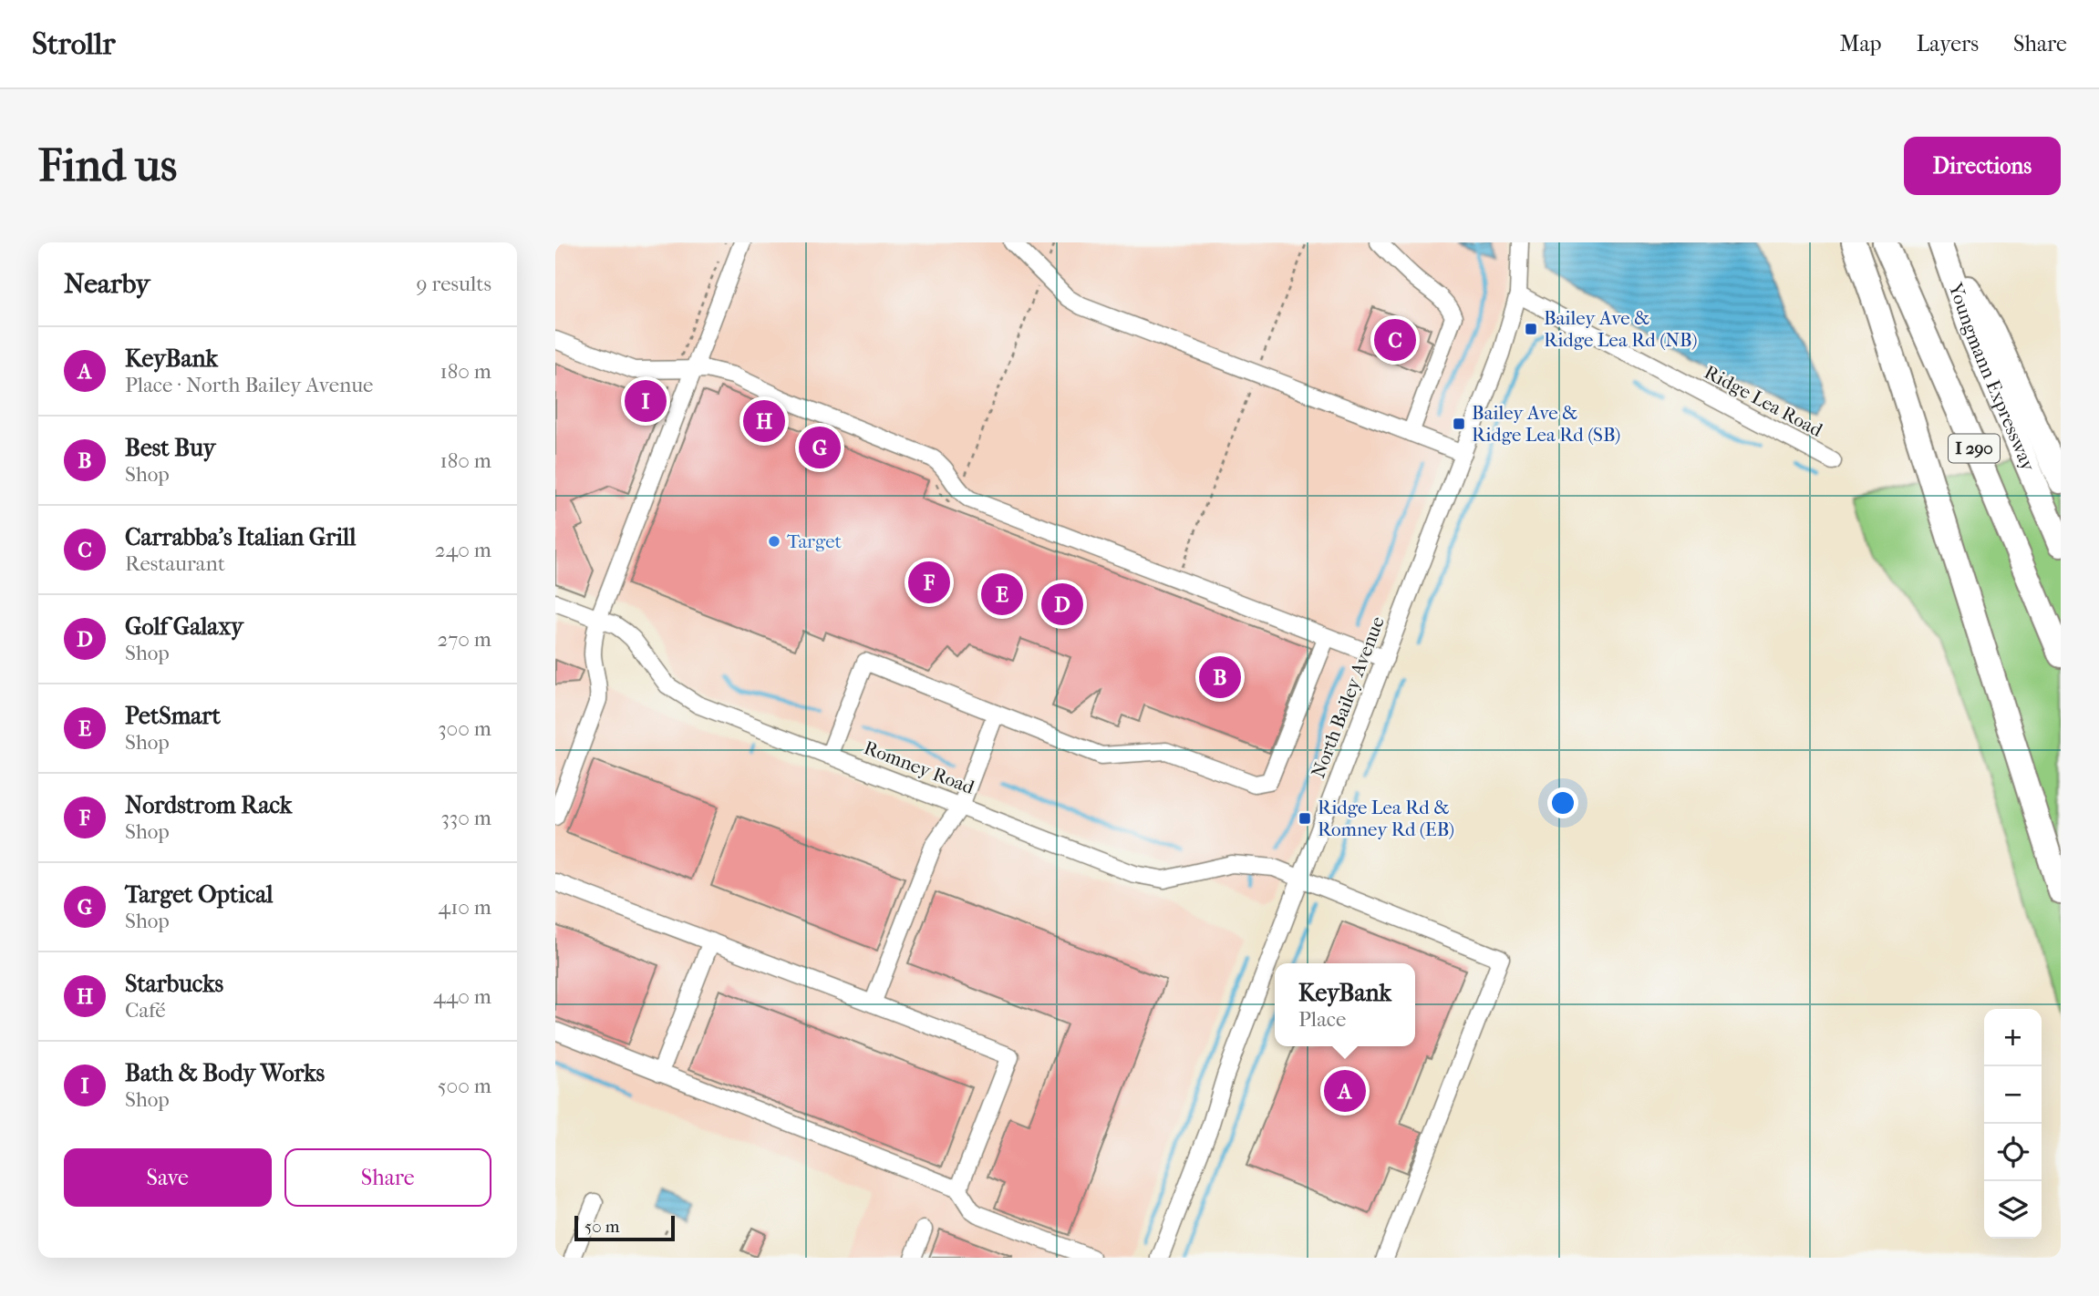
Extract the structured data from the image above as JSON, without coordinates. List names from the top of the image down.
{
  "streets": {
    "highway": ["Youngmann Expressway", "I 290"],
    "street": ["Ridge Lea Road", "North Bailey Avenue", "Romney Road"]
  },
  "crossings": [
    ["Ridge Lea Road", "North Bailey Avenue"],
    ["North Bailey Avenue", "Romney Road"]
  ],
  "places": {
    "transit": ["Bailey Ave & Ridge Lea Rd (NB)", "Bailey Ave & Ridge Lea Rd (SB)", "Ridge Lea Rd & Romney Rd (EB)"],
    "other": ["Target"]
  },
  "scale_bar": "50 m",
  "page": {
    "header": "Strollr",
    "nav": ["Map", "Layers", "Share"],
    "buttons": [
      "Directions",
      ["Save", "Share"]
    ],
    "title": "Find us",
    "heading": ["Nearby", "9 results"],
    "pins": [
      "C",
      "I",
      "H",
      "G",
      "F",
      "E",
      "D",
      "B",
      "A"
    ],
    "list": [
      {
        "mark": "A",
        "name": "KeyBank",
        "note": "Place · North Bailey Avenue",
        "value": "180 m"
      },
      {
        "mark": "B",
        "name": "Best Buy",
        "note": "Shop",
        "value": "180 m"
      },
      {
        "mark": "C",
        "name": "Carrabba's Italian Grill",
        "note": "Restaurant",
        "value": "240 m"
      },
      {
        "mark": "D",
        "name": "Golf Galaxy",
        "note": "Shop",
        "value": "270 m"
      },
      {
        "mark": "E",
        "name": "PetSmart",
        "note": "Shop",
        "value": "300 m"
      },
      {
        "mark": "F",
        "name": "Nordstrom Rack",
        "note": "Shop",
        "value": "330 m"
      },
      {
        "mark": "G",
        "name": "Target Optical",
        "note": "Shop",
        "value": "410 m"
      },
      {
        "mark": "H",
        "name": "Starbucks",
        "note": "Café",
        "value": "440 m"
      },
      {
        "mark": "I",
        "name": "Bath & Body Works",
        "note": "Shop",
        "value": "500 m"
      }
    ],
    "popup": ["KeyBank", "Place"],
    "map_buttons": ["+", "−"],
    "scale": "50 m"
  }
}
